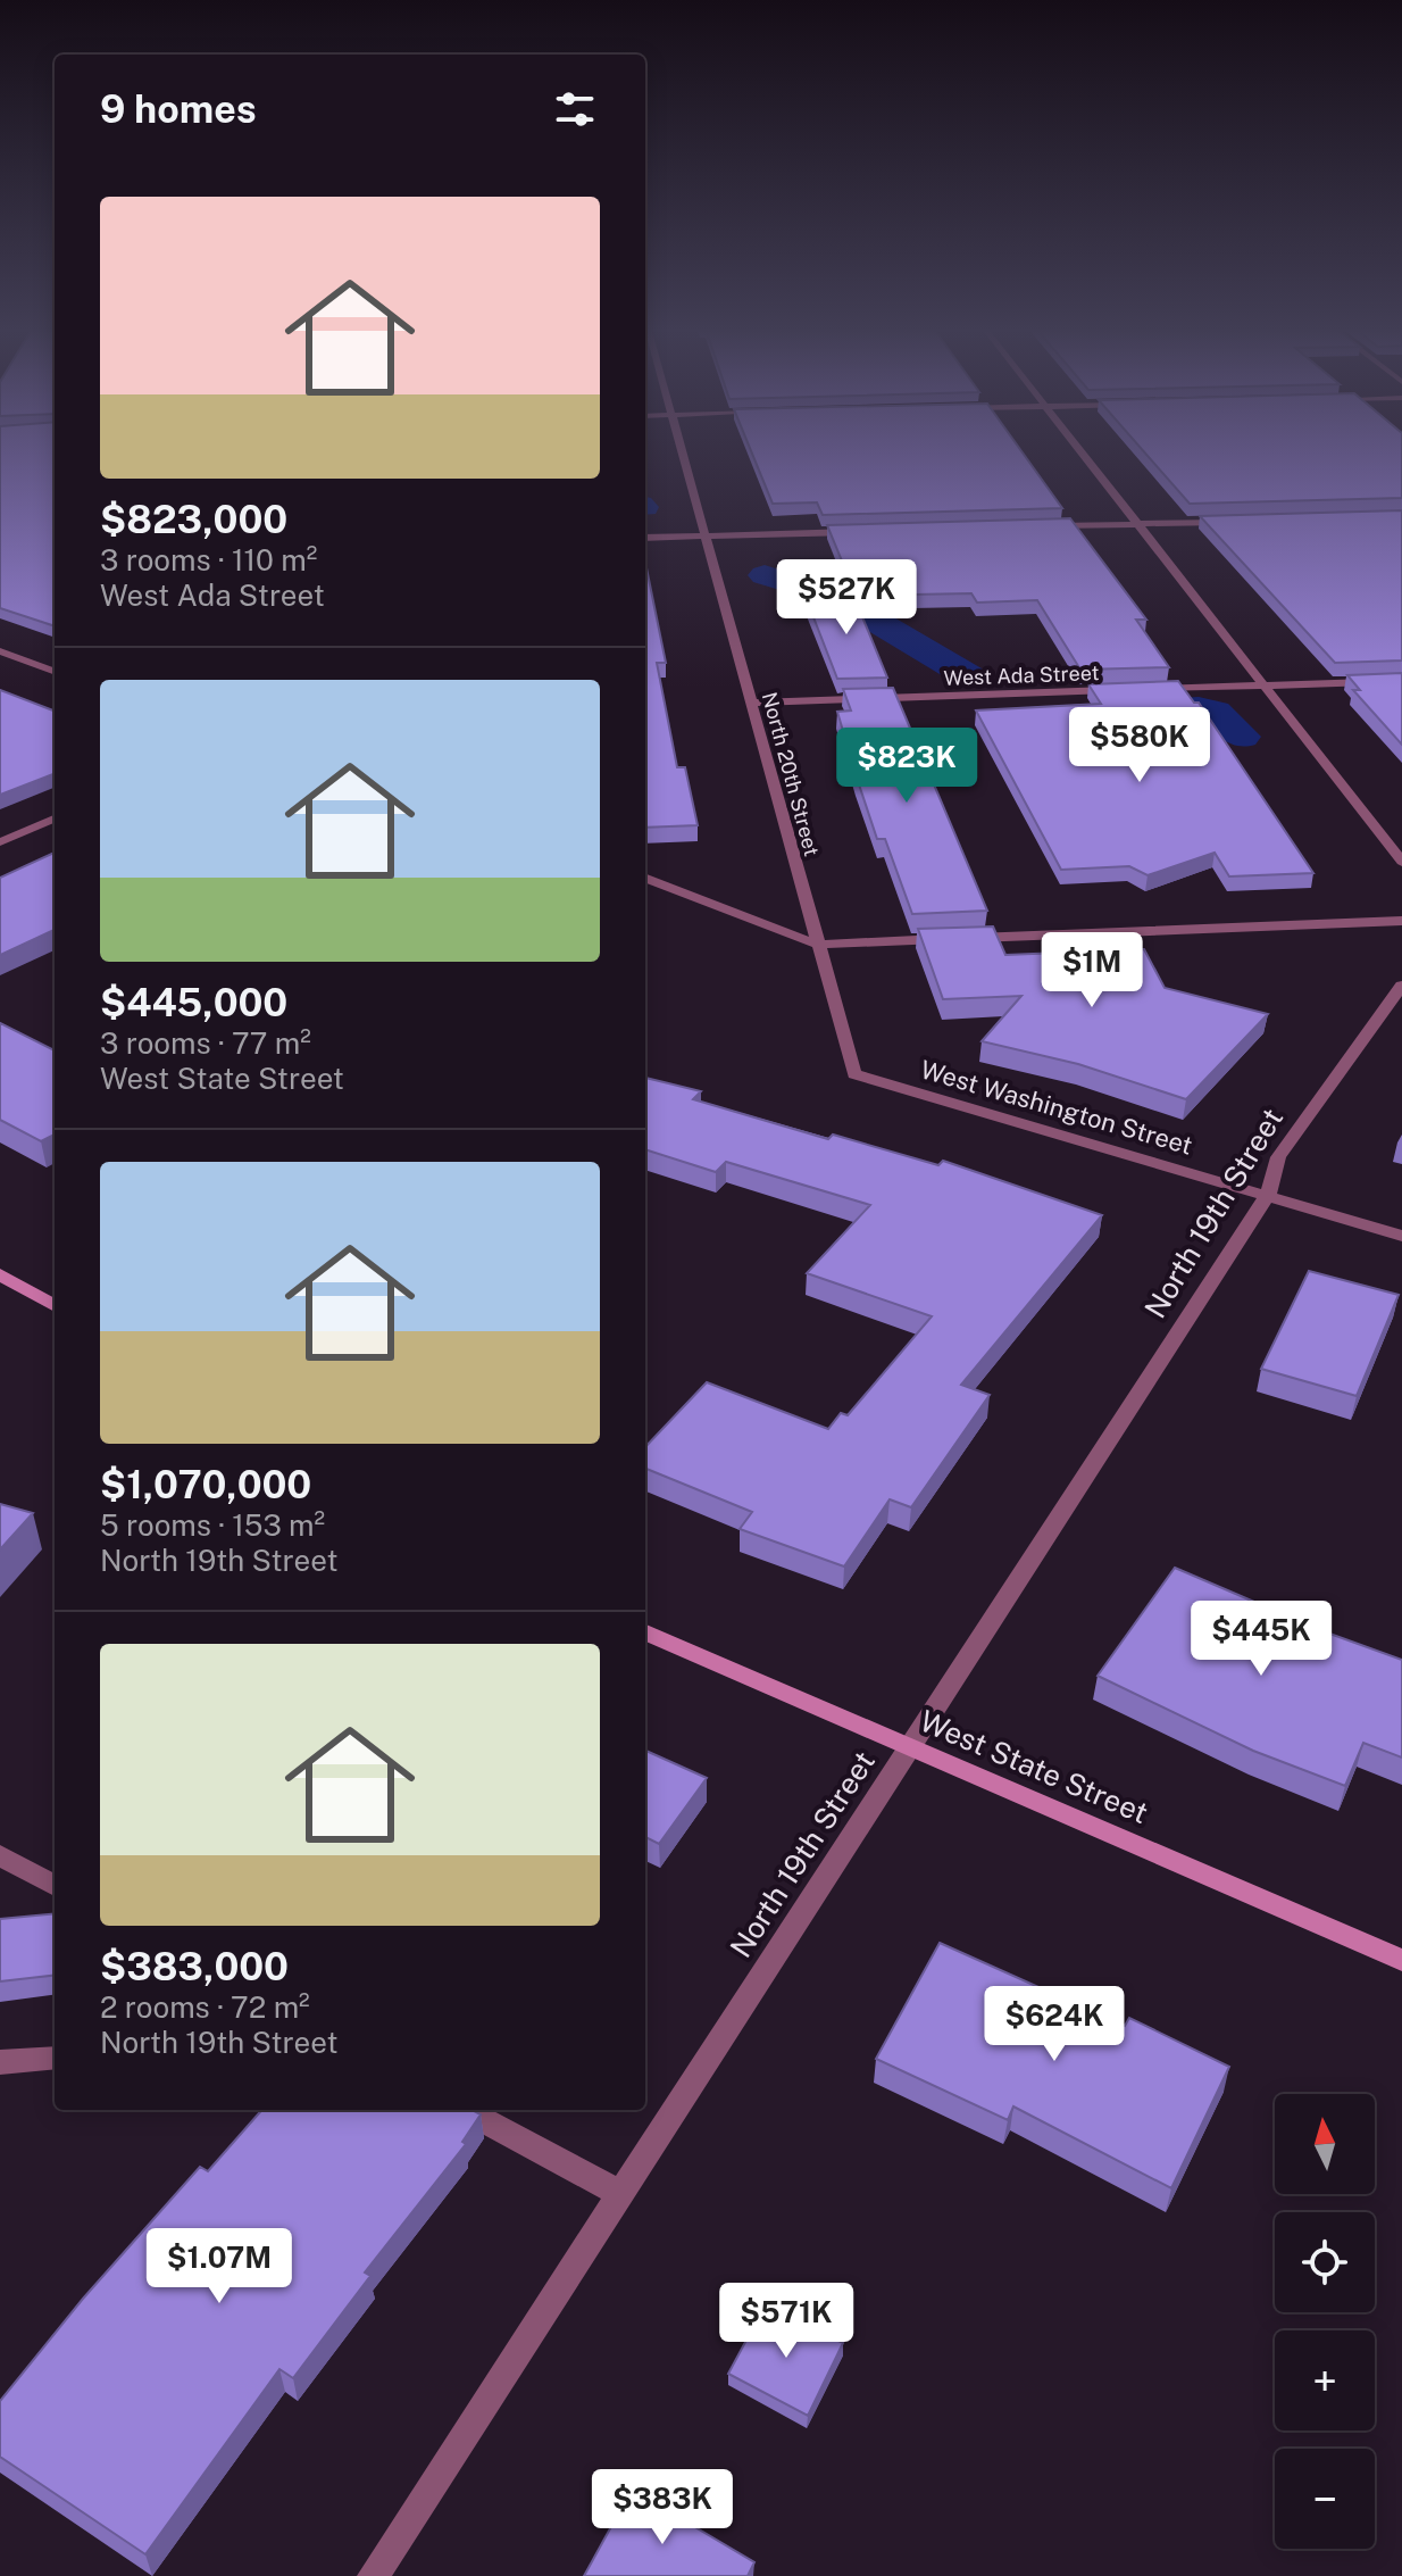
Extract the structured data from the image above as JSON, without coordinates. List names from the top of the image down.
{
  "streets": {
    "main road": ["West State Street"],
    "street": [
      "West Ada Street",
      "North 20th Street",
      "West Washington Street",
      "North 19th Street"
    ]
  },
  "crossings": [
    ["West Ada Street", "North 20th Street"],
    ["North 20th Street", "West Washington Street"],
    ["West Washington Street", "North 19th Street"],
    ["North 19th Street", "West State Street"]
  ],
  "north": "top",
  "page": {
    "heading": "9 homes",
    "list": [
      {
        "name": "$823,000",
        "note": "3 rooms · 110 m² · West Ada Street"
      },
      {
        "name": "$445,000",
        "note": "3 rooms · 77 m² · West State Street"
      },
      {
        "name": "$1,070,000",
        "note": "5 rooms · 153 m² · North 19th Street"
      },
      {
        "name": "$383,000",
        "note": "2 rooms · 72 m² · North 19th Street"
      }
    ],
    "price": [
      "$527K",
      "$580K",
      "$823K",
      "$1M",
      "$445K",
      "$624K",
      "$1.07M",
      "$571K",
      "$383K"
    ],
    "map_buttons": ["+", "−"]
  }
}
